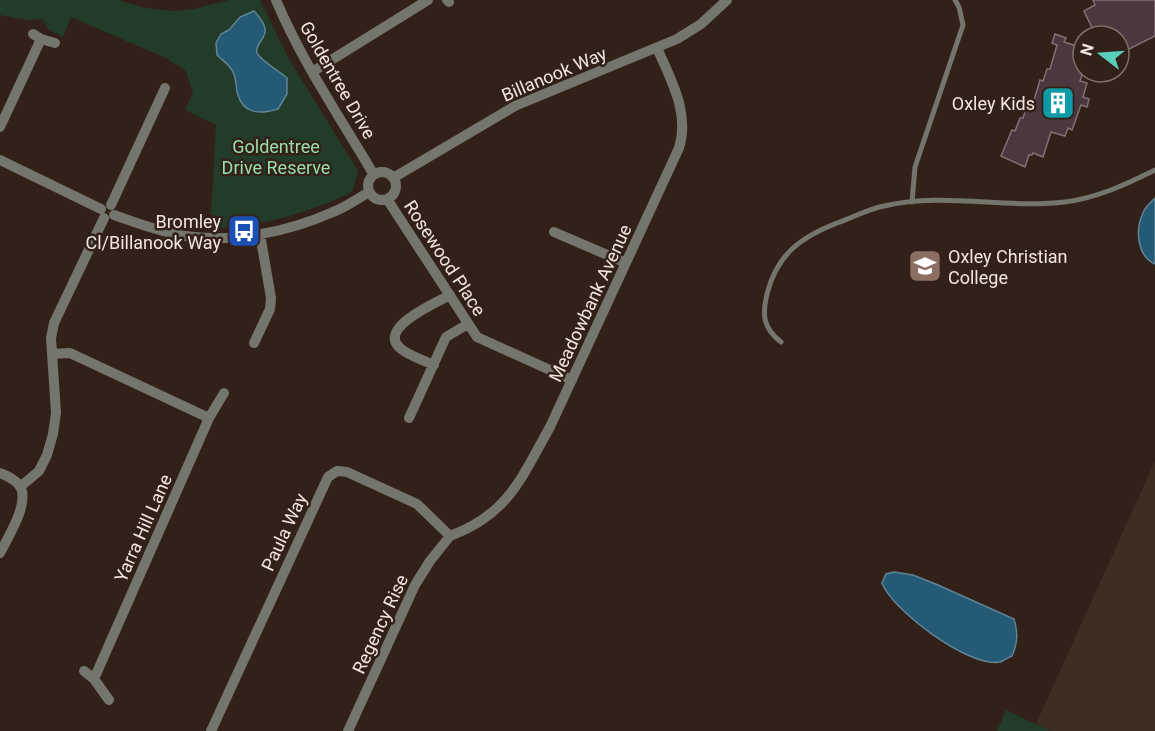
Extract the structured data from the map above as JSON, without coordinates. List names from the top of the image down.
{
  "streets": {
    "street": [
      "Billanook Way",
      "Goldentree Drive",
      "Rosewood Place",
      "Meadowbank Avenue",
      "Yarra Hill Lane",
      "Paula Way",
      "Regency Rise"
    ]
  },
  "crossings": [
    ["Billanook Way", "Goldentree Drive"],
    ["Billanook Way", "Rosewood Place"],
    ["Billanook Way", "Meadowbank Avenue"],
    ["Goldentree Drive", "Rosewood Place"],
    ["Rosewood Place", "Meadowbank Avenue"],
    ["Meadowbank Avenue", "Paula Way"],
    ["Meadowbank Avenue", "Regency Rise"],
    ["Paula Way", "Regency Rise"]
  ],
  "parks": ["Goldentree Drive Reserve"],
  "places": {
    "building": ["Oxley Kids"],
    "bus stop": ["Bromley Cl/Billanook Way"],
    "school or university": ["Oxley Christian College"]
  },
  "north": "left"
}
